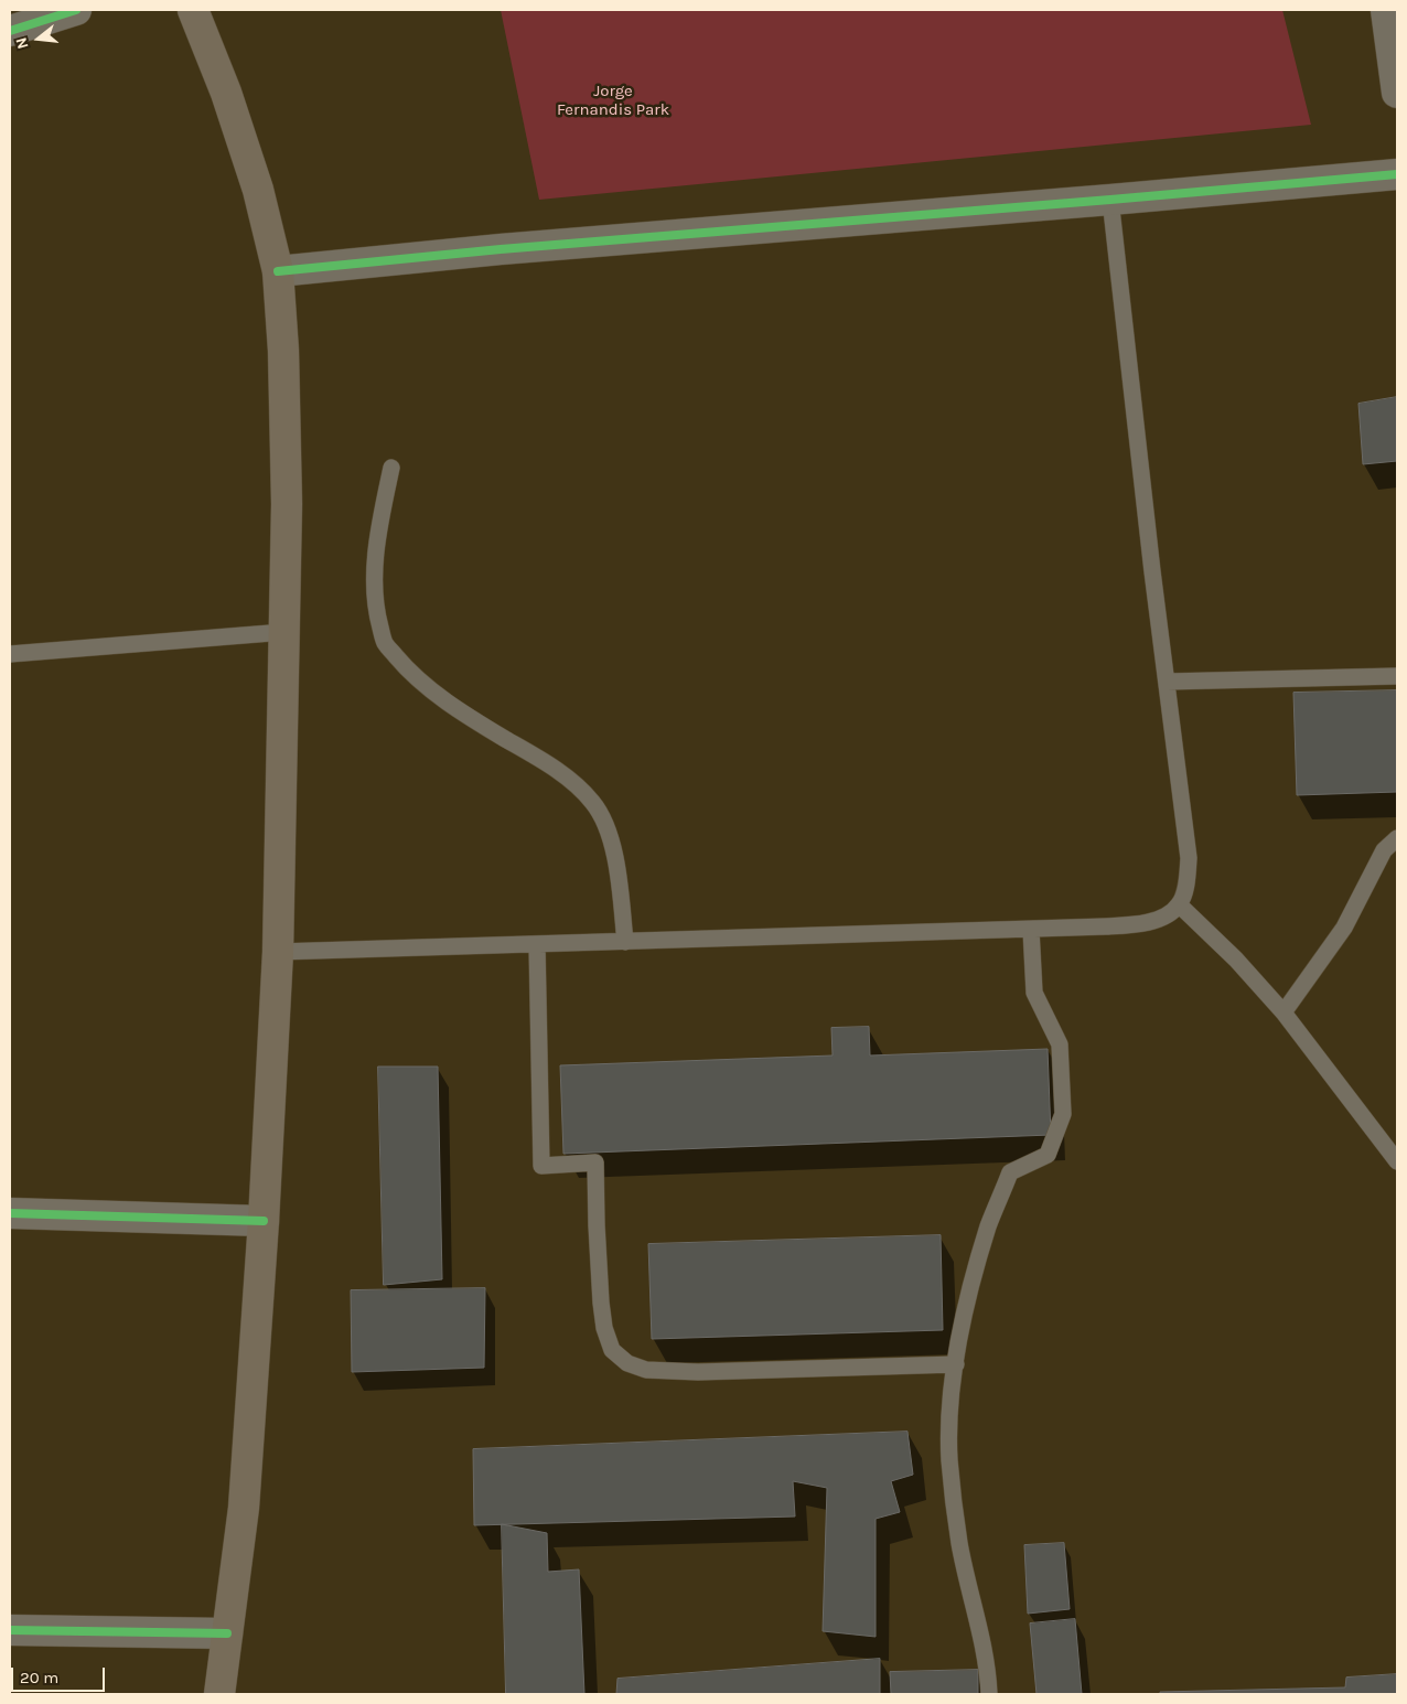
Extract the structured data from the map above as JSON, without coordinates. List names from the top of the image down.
{
  "parks": ["Jorge Fernandis Park"],
  "scale_bar": "20 m",
  "north": "left"
}
